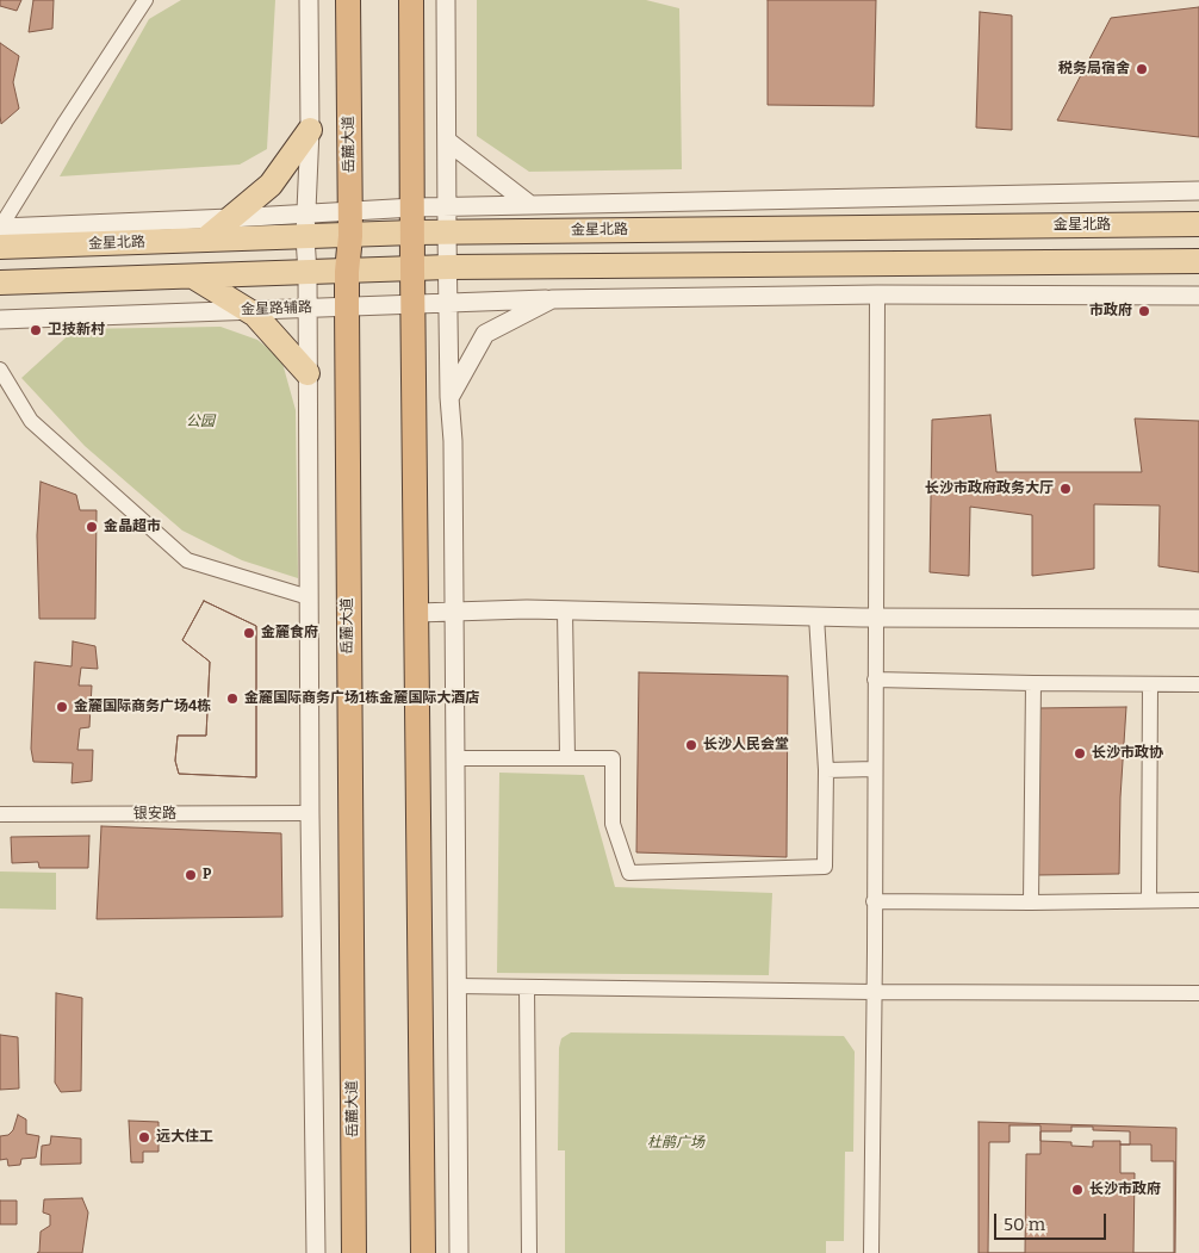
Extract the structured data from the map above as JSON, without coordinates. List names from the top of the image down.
{
  "streets": {
    "highway": ["岳麓大道"],
    "main road": ["金星北路"],
    "street": ["金星路辅路", "银安路"]
  },
  "crossings": [
    ["岳麓大道", "金星北路"],
    ["岳麓大道", "金星路辅路"]
  ],
  "parks": ["公园", "杜鹃广场"],
  "places": [
    "税务局宿舍",
    "市政府",
    "卫技新村",
    "长沙市政府政务大厅",
    "金晶超市",
    "金麓食府",
    "金麓国际商务广场1栋金麓国际大酒店",
    "金麓国际商务广场4栋",
    "长沙人民会堂",
    "长沙市政协",
    "P",
    "远大住工",
    "长沙市政府"
  ],
  "scale_bar": "50 m"
}
